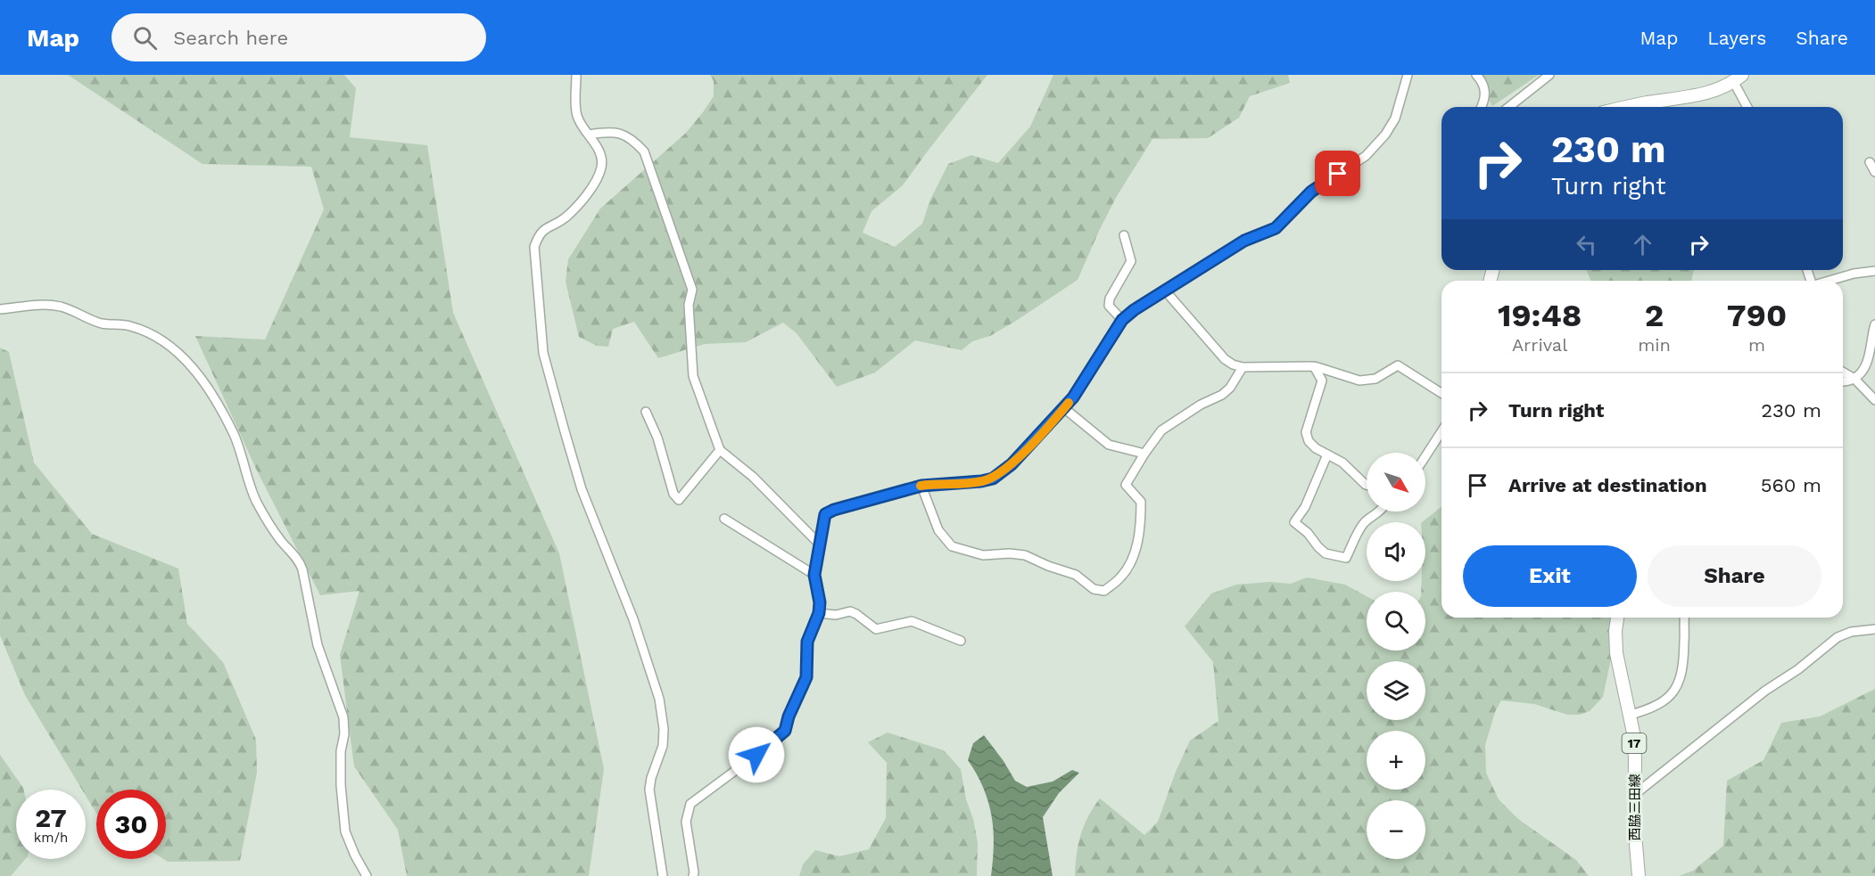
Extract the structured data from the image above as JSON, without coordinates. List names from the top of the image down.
{
  "streets": {
    "main road": ["17", "西脇三田線"]
  },
  "north": "bottom right",
  "page": {
    "header": "Map",
    "search": "Search here",
    "nav": ["Map", "Layers", "Share"],
    "turn": ["230 m", "Turn right"],
    "eta": [
      "19:48",
      "Arrival",
      "2",
      "min",
      "790",
      "m"
    ],
    "list": [
      {
        "name": "Turn right",
        "value": "230 m"
      },
      {
        "name": "Arrive at destination",
        "value": "560 m"
      }
    ],
    "map_buttons": ["+", "−"],
    "buttons": ["Exit", "Share"],
    "speed": "27 km/h",
    "limit": "30"
  }
}
